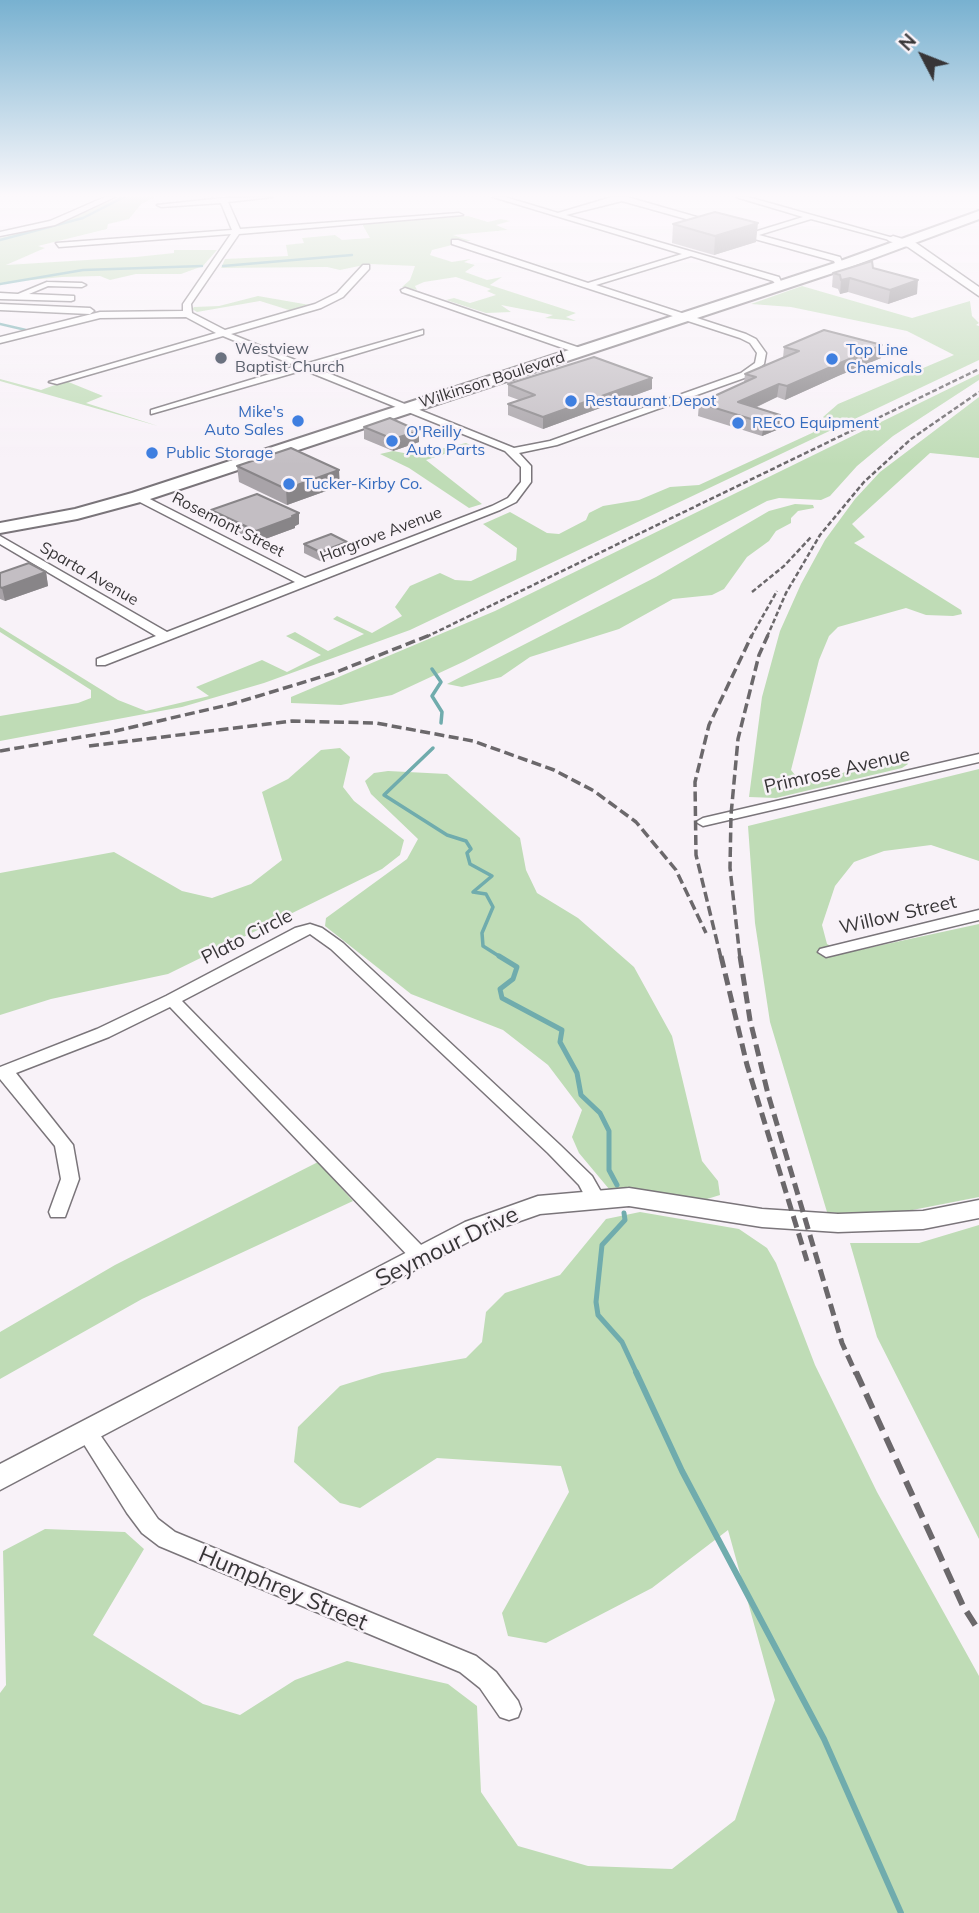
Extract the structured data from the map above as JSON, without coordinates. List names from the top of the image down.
{
  "streets": {
    "main road": ["Wilkinson Boulevard"],
    "street": [
      "Rosemont Street",
      "Hargrove Avenue",
      "Sparta Avenue",
      "Primrose Avenue",
      "Willow Street",
      "Plato Circle",
      "Seymour Drive",
      "Humphrey Street"
    ]
  },
  "crossings": [
    ["Wilkinson Boulevard", "Rosemont Street"],
    ["Rosemont Street", "Hargrove Avenue"],
    ["Hargrove Avenue", "Sparta Avenue"],
    ["Plato Circle", "Seymour Drive"],
    ["Seymour Drive", "Humphrey Street"]
  ],
  "places": [
    "Westview Baptist Church",
    "Top Line Chemicals",
    "Restaurant Depot",
    "Mike's Auto Sales",
    "RECO Equipment",
    "O'Reilly Auto Parts",
    "Public Storage",
    "Tucker-Kirby Co."
  ],
  "north": "top left"
}
